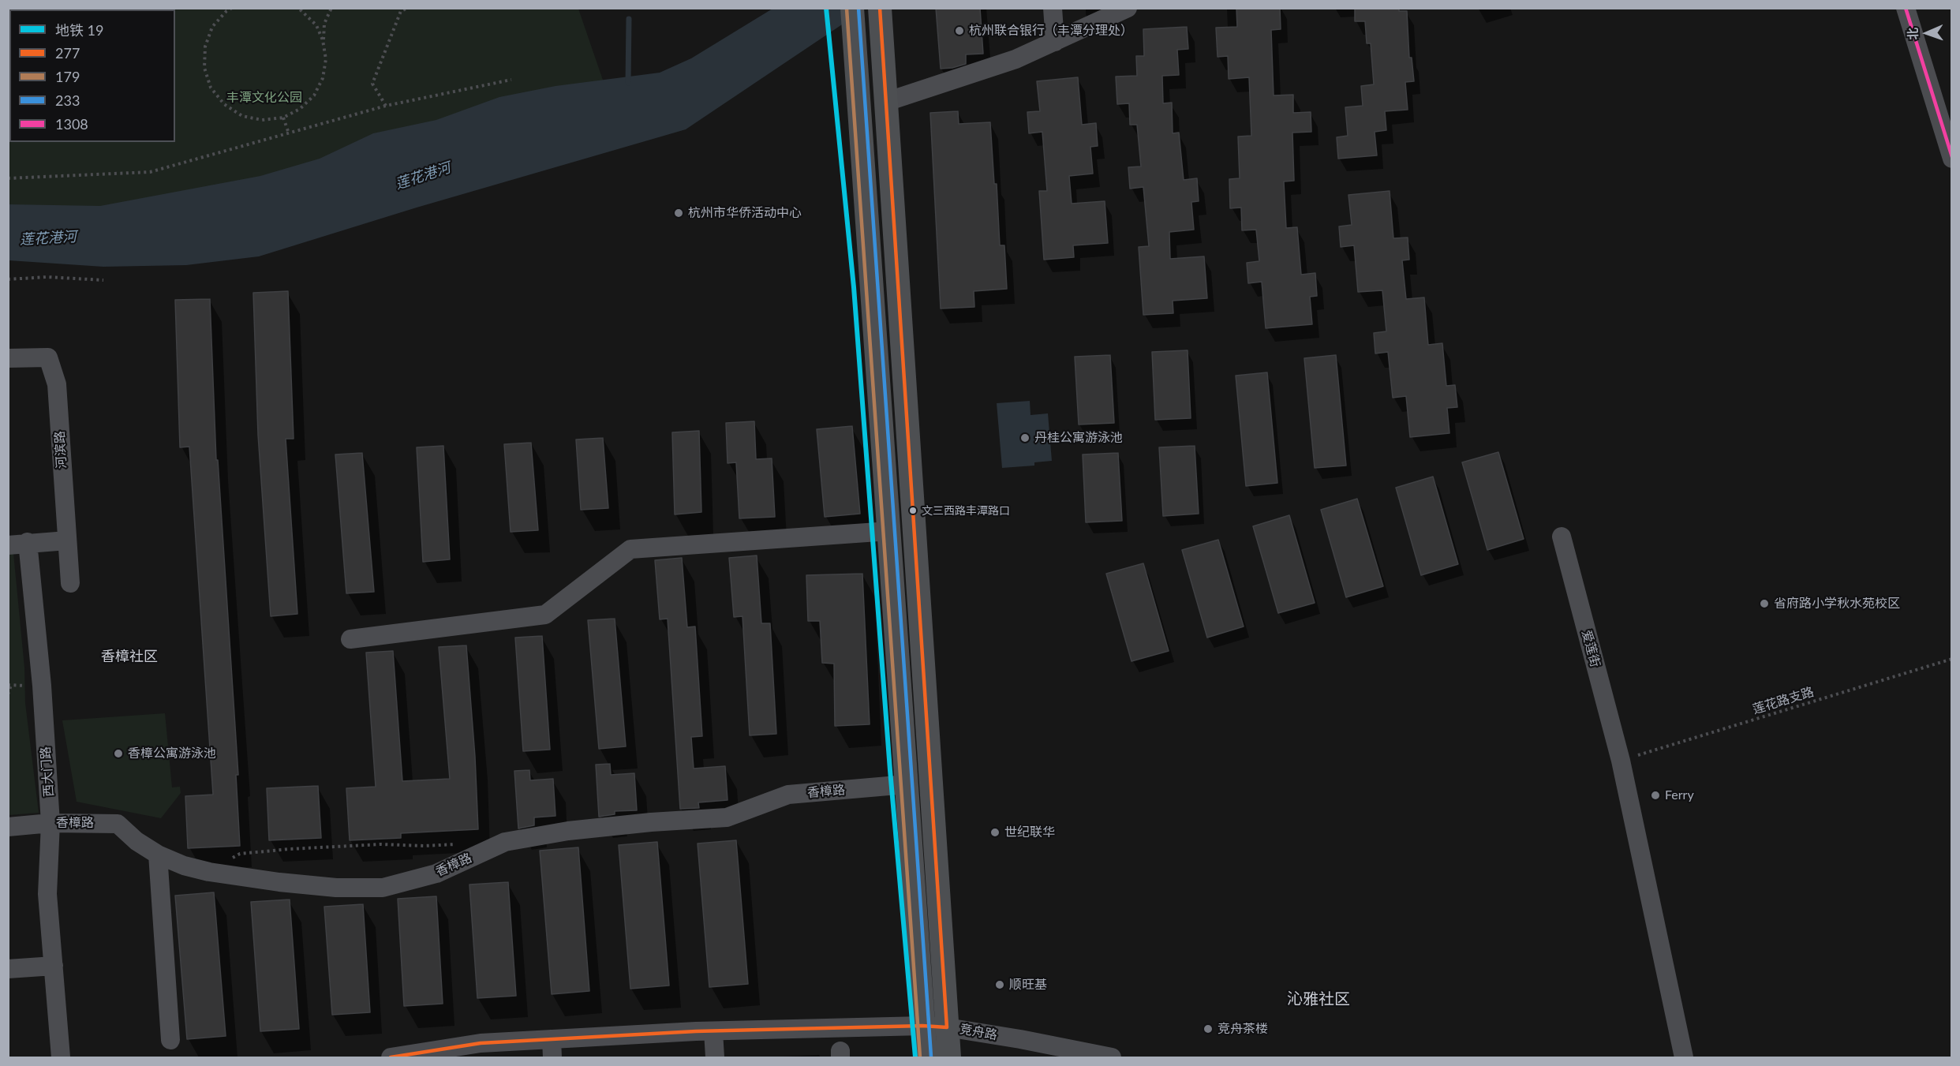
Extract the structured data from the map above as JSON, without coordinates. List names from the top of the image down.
{
  "streets": {
    "street": [
      "河滨路",
      "爱莲街",
      "西大门路",
      "香樟路",
      "竞舟路"
    ],
    "path": ["莲花路支路"]
  },
  "crossings": [
    ["爱莲街", "莲花路支路"],
    ["西大门路", "香樟路"]
  ],
  "districts": ["香樟社区", "沁雅社区"],
  "water": ["莲花港河"],
  "parks": ["丰潭文化公园"],
  "places": [
    "杭州联合银行（丰潭分理处）",
    "杭州市华侨活动中心",
    "丹桂公寓游泳池",
    "文三西路丰潭路口",
    "省府路小学秋水苑校区",
    "香樟公寓游泳池",
    "Ferry",
    "世纪联华",
    "顺旺基",
    "竞舟茶楼"
  ],
  "lines": [
    "metro line 19",
    "transit line 277",
    "transit line 233",
    "transit line 1308",
    "transit line 179"
  ],
  "legend": [
    "地铁 19",
    "277",
    "179",
    "233",
    "1308"
  ],
  "north": "left"
}
